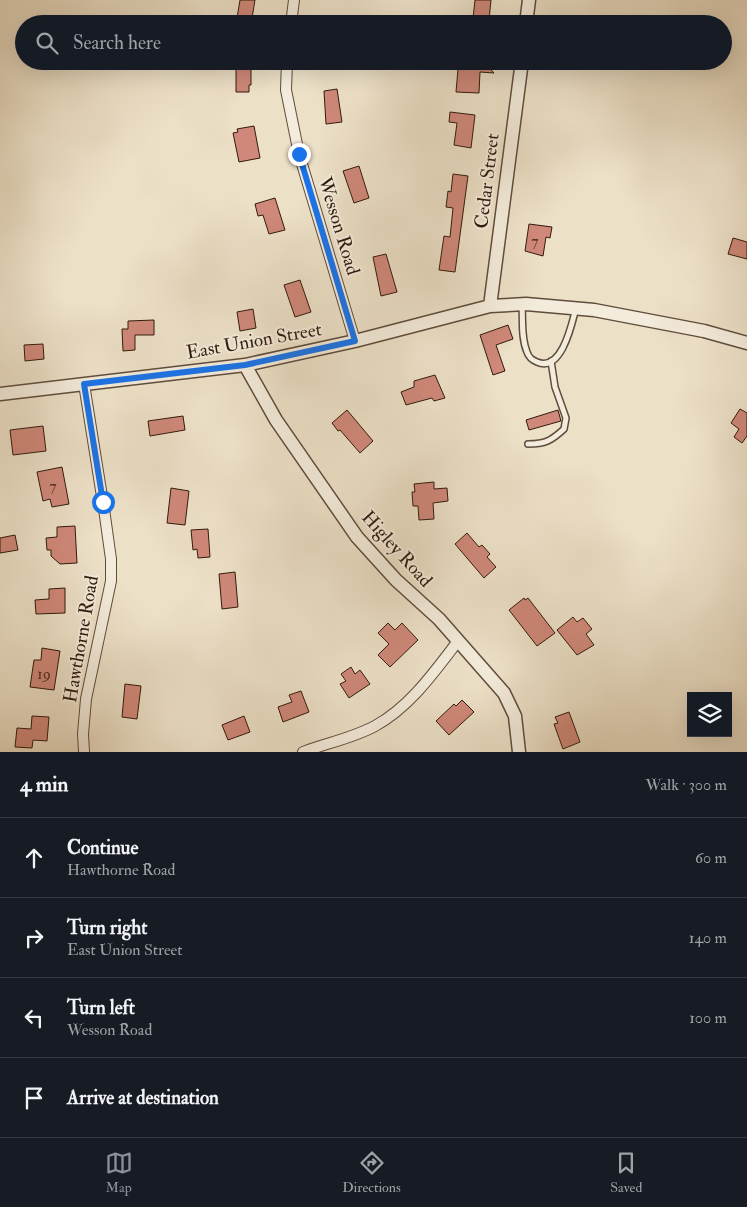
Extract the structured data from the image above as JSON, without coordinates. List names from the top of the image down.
{
  "streets": {
    "street": [
      "Cedar Street",
      "Wesson Road",
      "East Union Street",
      "Higley Road",
      "Hawthorne Road"
    ]
  },
  "crossings": [
    ["Cedar Street", "East Union Street"],
    ["Wesson Road", "East Union Street"],
    ["East Union Street", "Higley Road"],
    ["East Union Street", "Hawthorne Road"]
  ],
  "house_numbers": ["7", "7", "19"],
  "page": {
    "search": "Search here",
    "heading": ["4 min", "Walk · 300 m"],
    "list": [
      ["Continue", "Hawthorne Road", "60 m"],
      ["Turn right", "East Union Street", "140 m"],
      ["Turn left", "Wesson Road", "100 m"],
      "Arrive at destination"
    ],
    "nav": ["Map", "Directions", "Saved"]
  }
}
